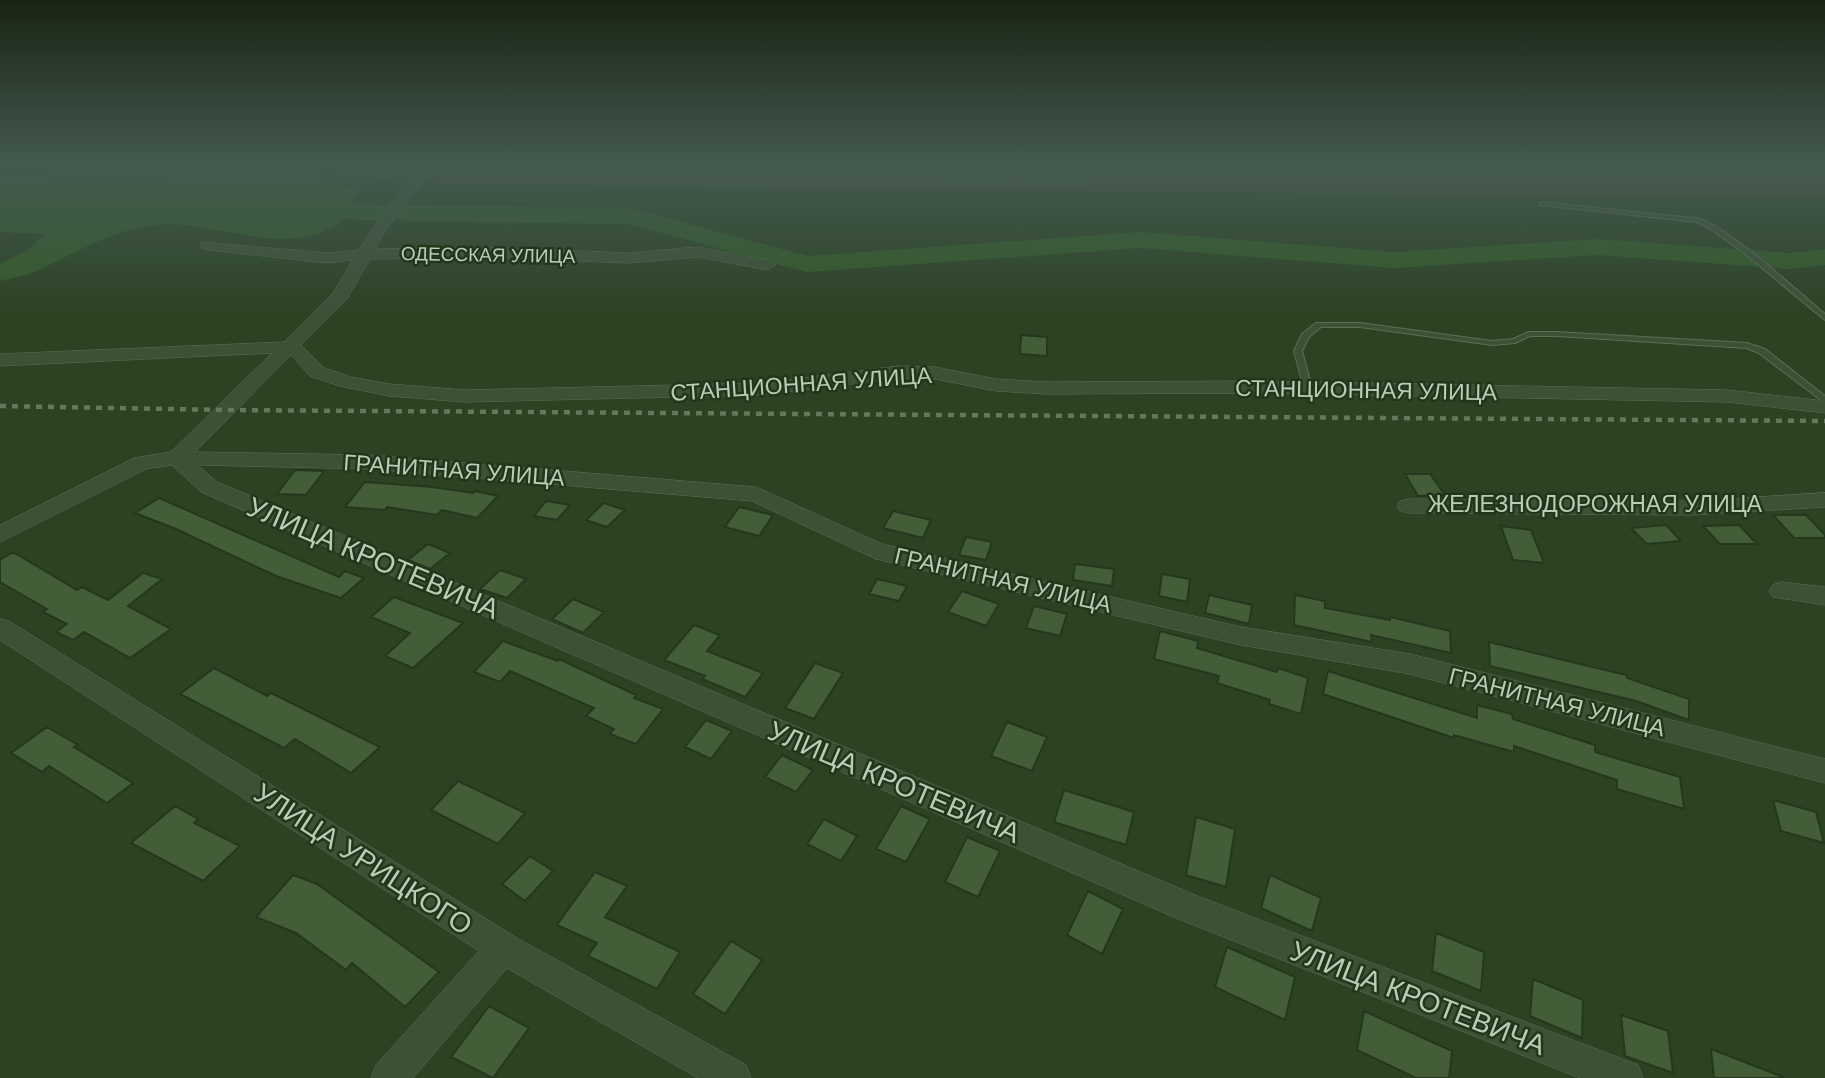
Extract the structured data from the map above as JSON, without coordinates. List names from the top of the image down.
{
  "streets": {
    "street": [
      "ОДЕССКАЯ УЛИЦА",
      "СТАНЦИОННАЯ УЛИЦА",
      "ГРАНИТНАЯ УЛИЦА",
      "ЖЕЛЕЗНОДОРОЖНАЯ УЛИЦА",
      "УЛИЦА КРОТЕВИЧА",
      "УЛИЦА УРИЦКОГО"
    ]
  },
  "crossings": [
    ["ГРАНИТНАЯ УЛИЦА", "УЛИЦА КРОТЕВИЧА"]
  ]
}
